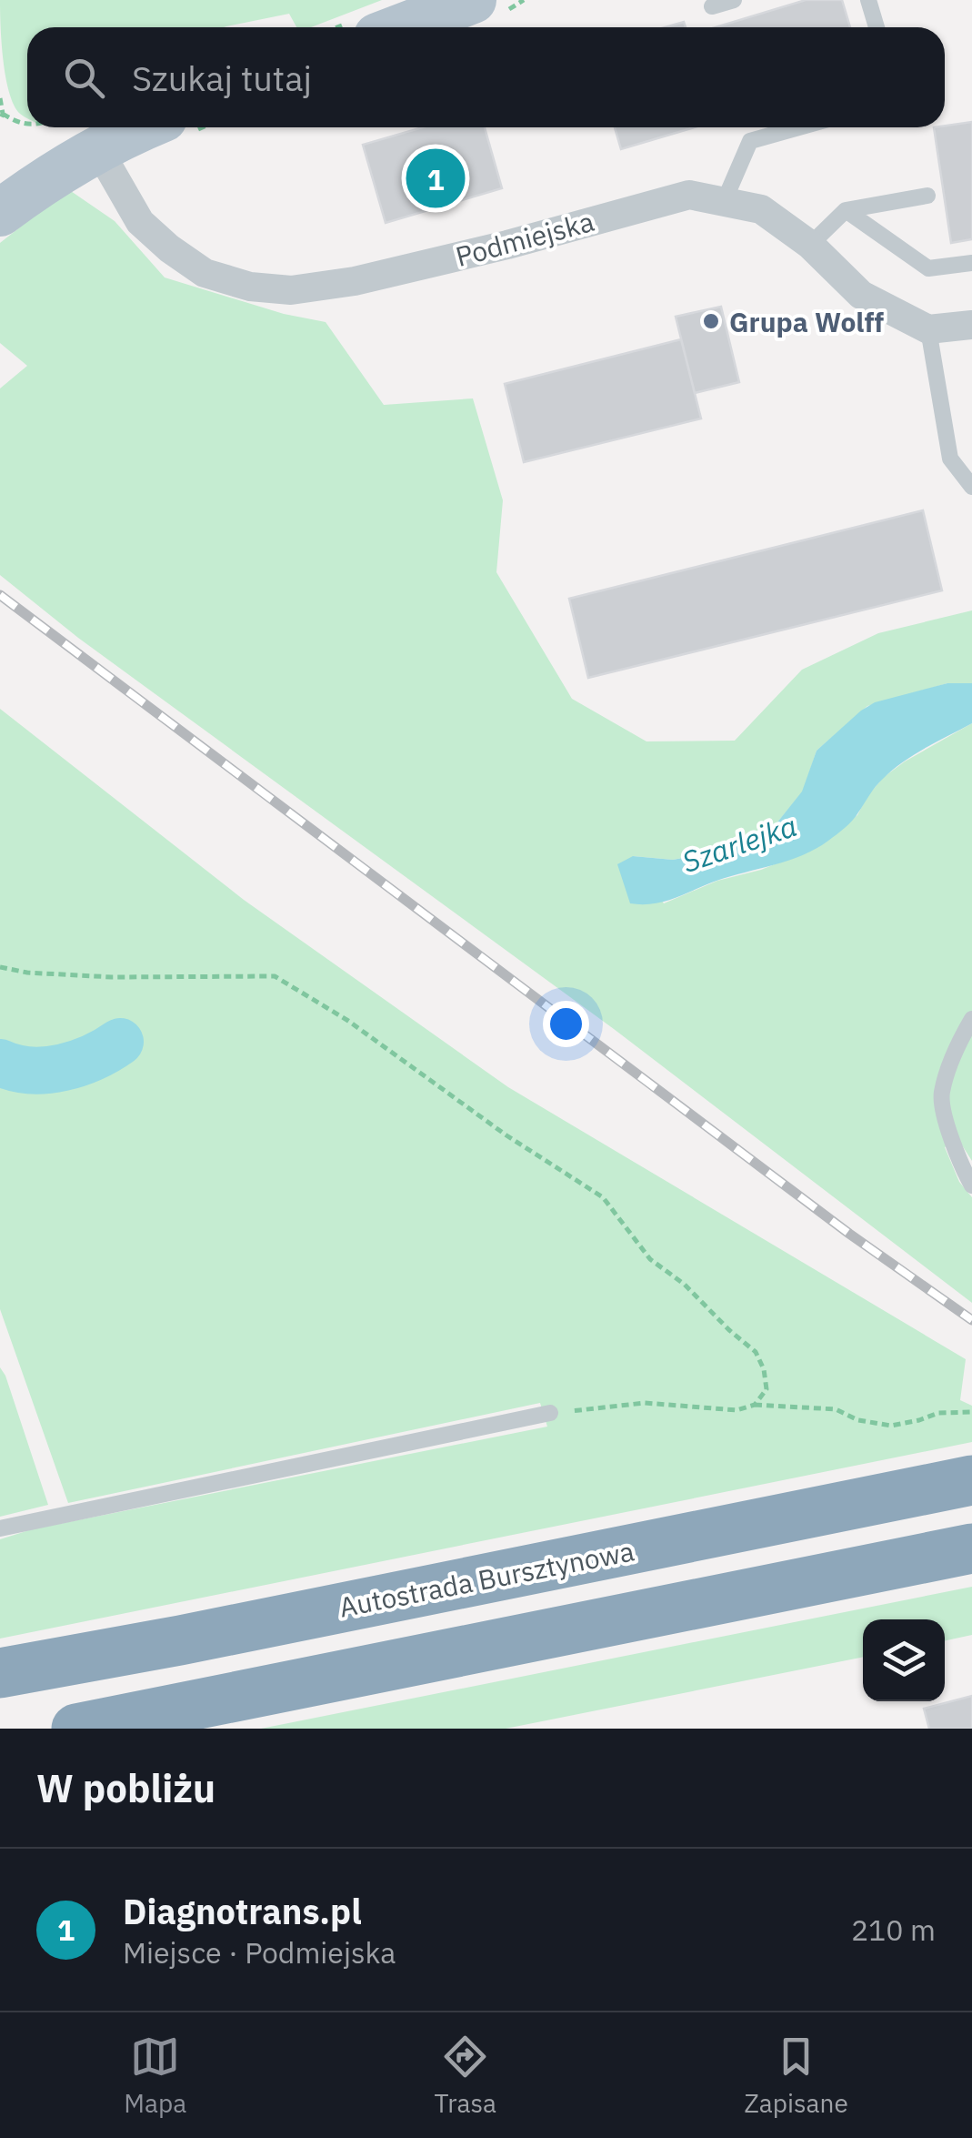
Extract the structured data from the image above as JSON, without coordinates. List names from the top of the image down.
{
  "streets": {
    "highway": ["Autostrada Bursztynowa"],
    "street": ["Podmiejska"]
  },
  "water": ["Szarlejka"],
  "places": ["Grupa Wolff"],
  "page": {
    "search": "Szukaj tutaj",
    "pins": "1",
    "heading": "W pobliżu",
    "list": [
      {
        "mark": "1",
        "name": "Diagnotrans.pl",
        "note": "Miejsce · Podmiejska",
        "value": "210 m"
      }
    ],
    "nav": ["Mapa", "Trasa", "Zapisane"]
  }
}
